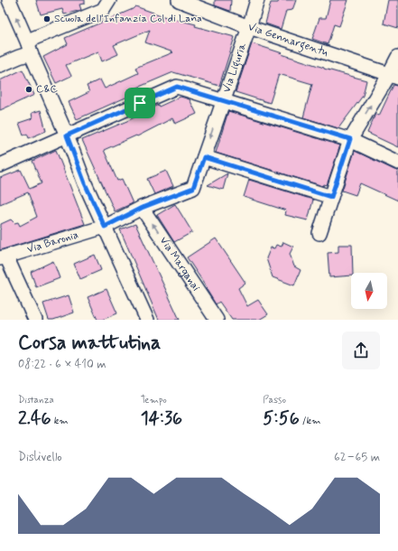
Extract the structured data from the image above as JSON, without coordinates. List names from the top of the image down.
{
  "streets": {
    "street": [
      "Via Gennargentu",
      "Via Liguria",
      "Via Baronia",
      "Via Marganai"
    ]
  },
  "crossings": [
    ["Via Gennargentu", "Via Liguria"],
    ["Via Liguria", "Via Baronia"],
    ["Via Liguria", "Via Marganai"]
  ],
  "places": ["Scuola dell'Infanzia Col di Lana", "C&C"],
  "north": "bottom",
  "page": {
    "heading": ["Corsa mattutina", "08:22 · 6 × 410 m"],
    "stats": [
      ["Distanza", "2.46 km"],
      ["Tempo", "14:36"],
      ["Passo", "5:56 /km"]
    ],
    "chart": ["Dislivello", "62–65 m"]
  }
}
